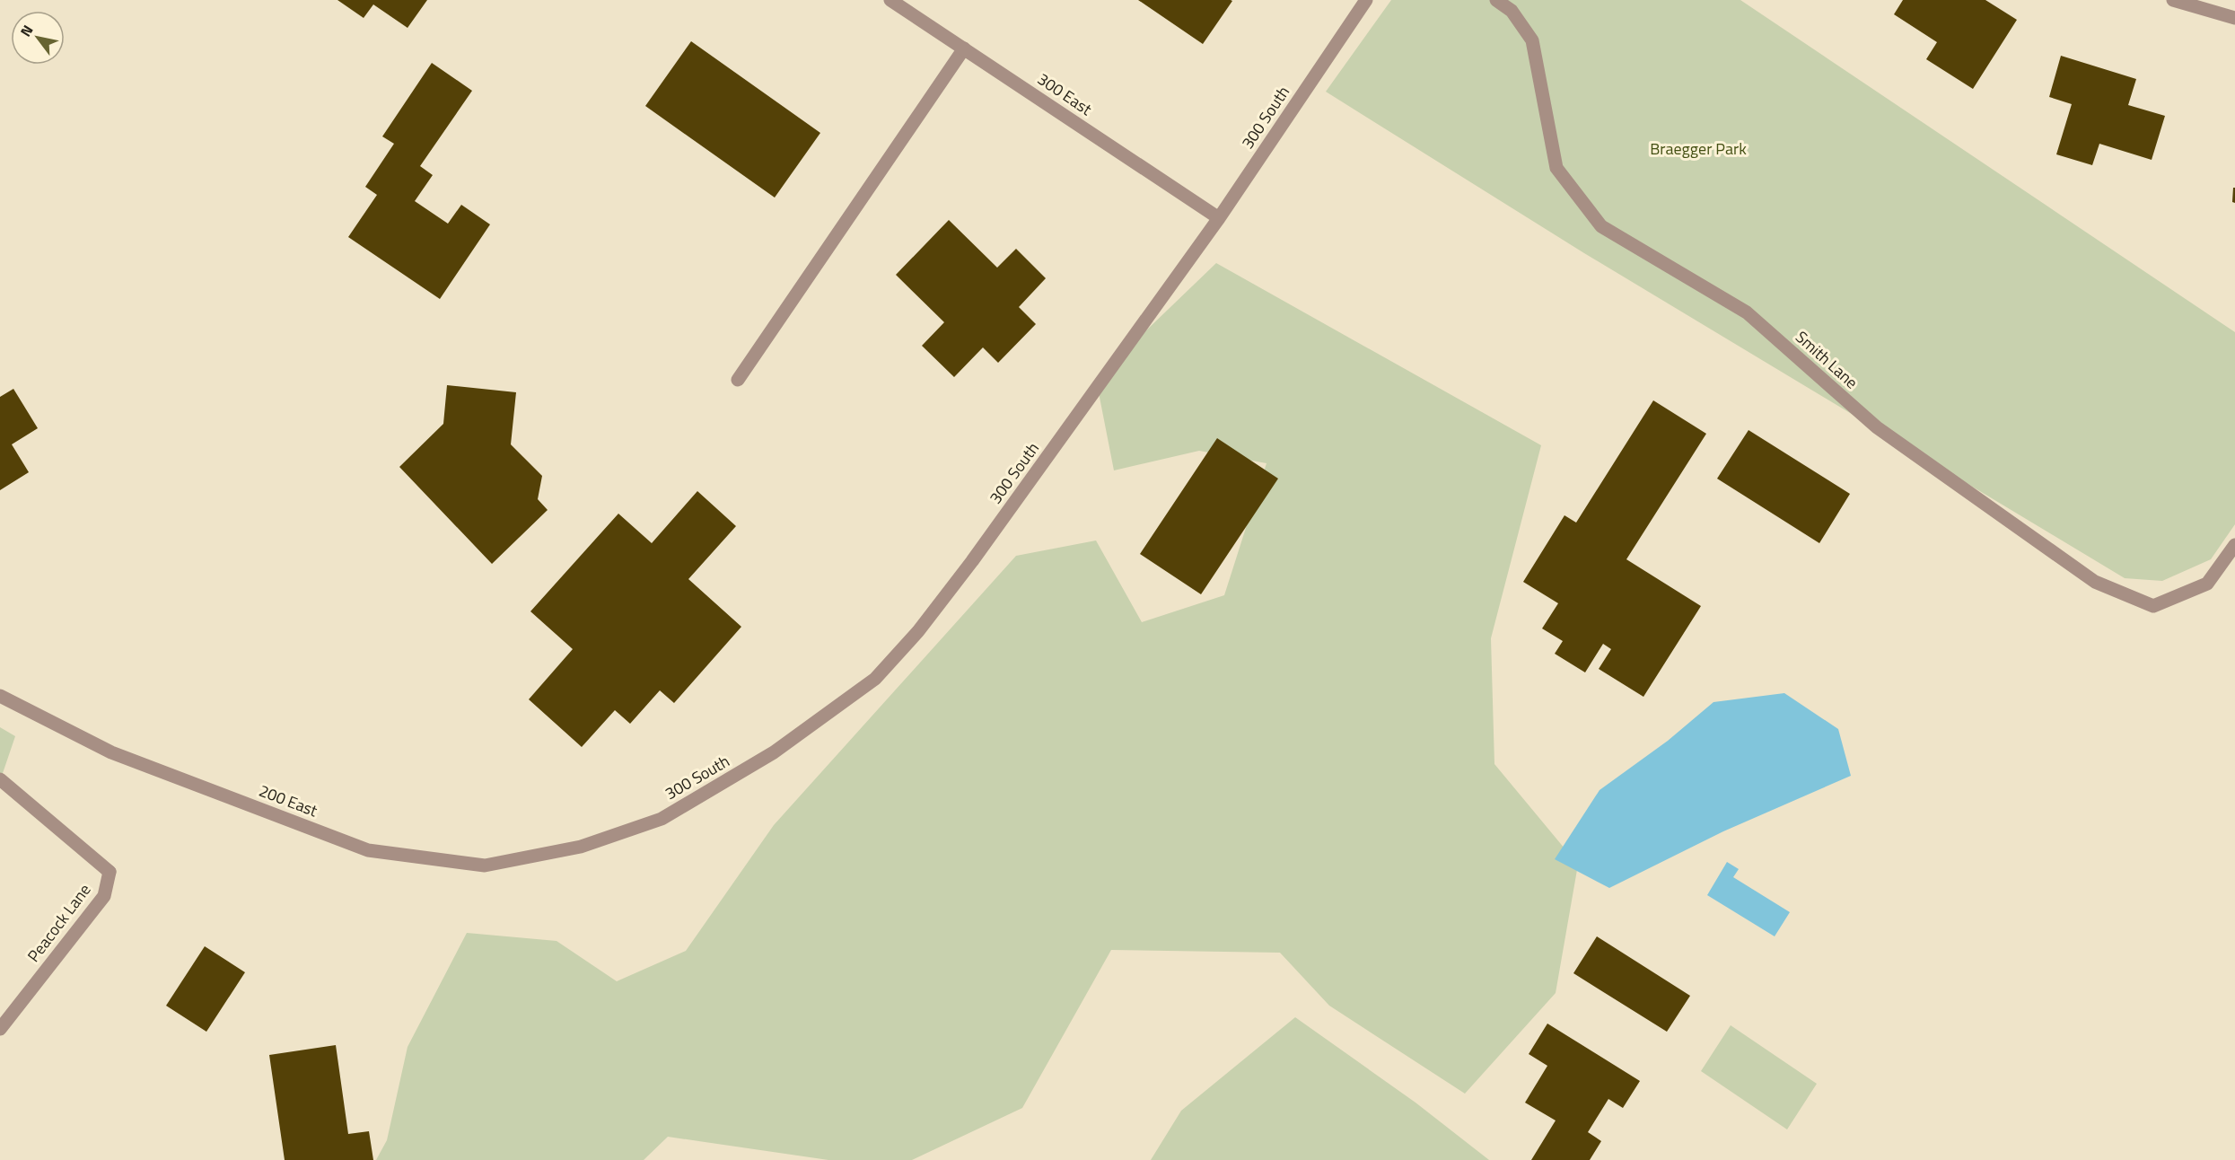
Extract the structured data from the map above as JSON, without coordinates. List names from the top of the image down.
{
  "streets": {
    "street": [
      "300 East",
      "300 South",
      "Smith Lane",
      "200 East",
      "Peacock Lane"
    ]
  },
  "crossings": [
    ["300 East", "300 South"],
    ["300 South", "200 East"]
  ],
  "parks": ["Braegger Park"],
  "north": "top left"
}
